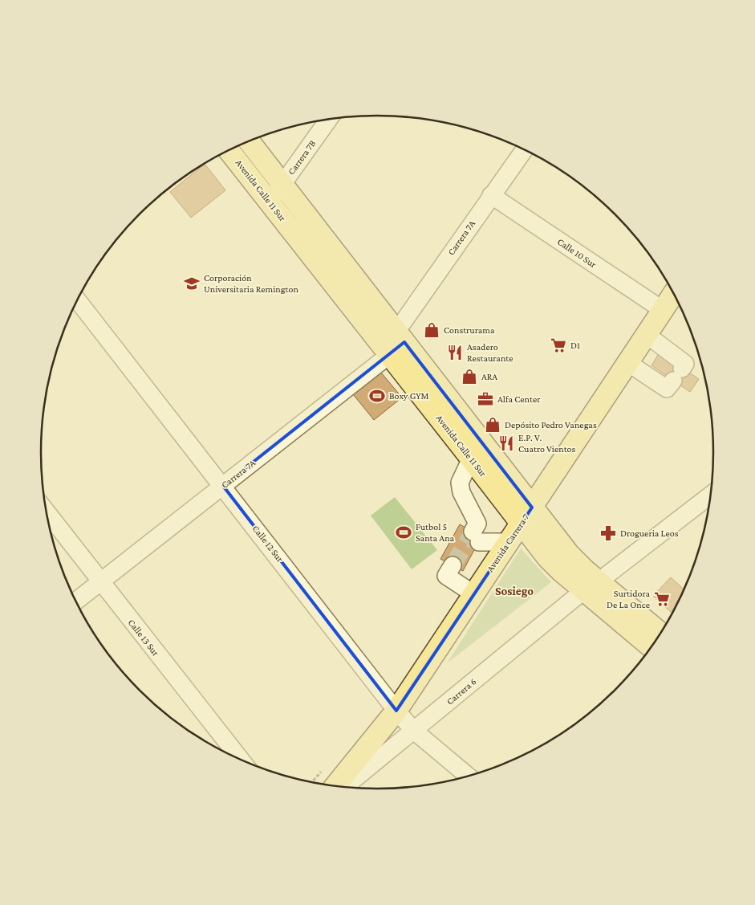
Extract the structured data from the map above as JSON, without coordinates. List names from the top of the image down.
{
  "streets": {
    "main road": ["Avenida Calle 11 Sur", "Avenida Carrera 7"],
    "street": [
      "Carrera 7B",
      "Carrera 7A",
      "Calle 10 Sur",
      "Calle 12 Sur",
      "Calle 13 Sur",
      "Carrera 6"
    ]
  },
  "crossings": [
    ["Carrera 7B", "Avenida Calle 11 Sur"],
    ["Avenida Calle 11 Sur", "Carrera 7A"],
    ["Avenida Calle 11 Sur", "Avenida Carrera 7"],
    ["Avenida Calle 11 Sur", "Carrera 6"],
    ["Carrera 7A", "Calle 10 Sur"],
    ["Carrera 7A", "Calle 12 Sur"],
    ["Carrera 7A", "Calle 13 Sur"],
    ["Calle 10 Sur", "Avenida Carrera 7"],
    ["Avenida Carrera 7", "Calle 12 Sur"],
    ["Calle 12 Sur", "Carrera 6"]
  ],
  "districts": ["Sosiego"],
  "places": {
    "school or university": ["Corporación Universitaria Remington"],
    "shop": ["Construrama", "ARA", "Depósito Pedro Vanegas"],
    "supermarket": ["D1", "Surtidora De La Once"],
    "restaurant": ["Asadero Restaurante", "E.P. V. Cuatro Vientos"],
    "sports": ["Boxy GYM", "Futbol 5 Santa Ana"],
    "office": ["Alfa Center"],
    "pharmacy": ["Drogueria Leos"]
  }
}
